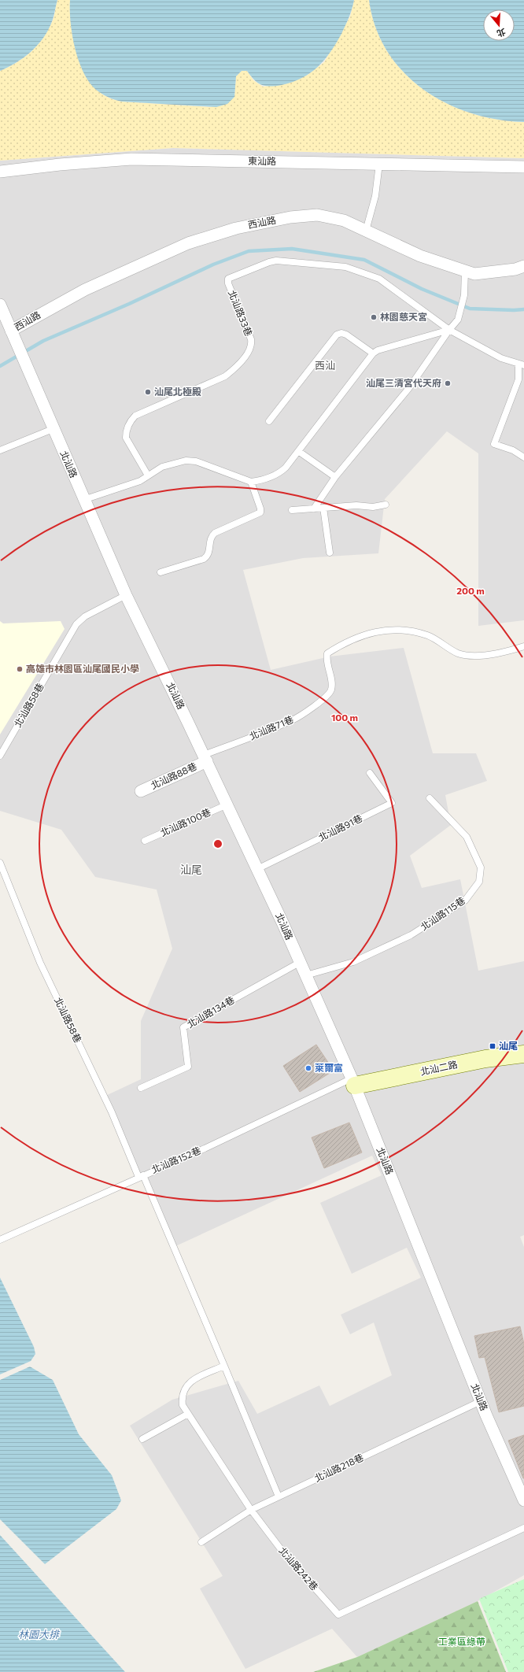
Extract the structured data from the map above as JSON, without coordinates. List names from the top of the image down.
{
  "streets": {
    "street": [
      "東汕路",
      "西汕路",
      "北汕路",
      "北汕路88巷",
      "北汕二路"
    ],
    "lane": [
      "北汕路33巷",
      "北汕路58巷",
      "北汕路71巷",
      "北汕路100巷",
      "北汕路91巷",
      "北汕路115巷",
      "北汕路134巷",
      "北汕路152巷",
      "北汕路218巷",
      "北汕路242巷"
    ]
  },
  "crossings": [
    ["西汕路", "北汕路"],
    ["北汕路", "北汕路58巷"],
    ["北汕路", "北汕路71巷"],
    ["北汕路", "北汕路88巷"],
    ["北汕路", "北汕路100巷"],
    ["北汕路", "北汕路91巷"],
    ["北汕路", "北汕路115巷"],
    ["北汕路", "北汕路134巷"],
    ["北汕路", "北汕二路"],
    ["北汕路", "北汕路152巷"],
    ["北汕路", "北汕路218巷"],
    ["北汕路58巷", "北汕路152巷"],
    ["北汕路58巷", "北汕路218巷"],
    ["北汕路58巷", "北汕路242巷"],
    ["北汕路71巷", "北汕路88巷"],
    ["北汕二路", "北汕路152巷"],
    ["北汕路218巷", "北汕路242巷"]
  ],
  "districts": ["西汕", "汕尾"],
  "water": ["林園大排"],
  "parks": ["工業區綠帶"],
  "places": {
    "other": [
      "林園慈天宮",
      "汕尾三清宮代天府",
      "汕尾北極殿",
      "高雄市林園區汕尾國民小學",
      "萊爾富"
    ],
    "transit": ["汕尾"]
  },
  "north": "bottom",
  "rings": ["200 m", "100 m"]
}
